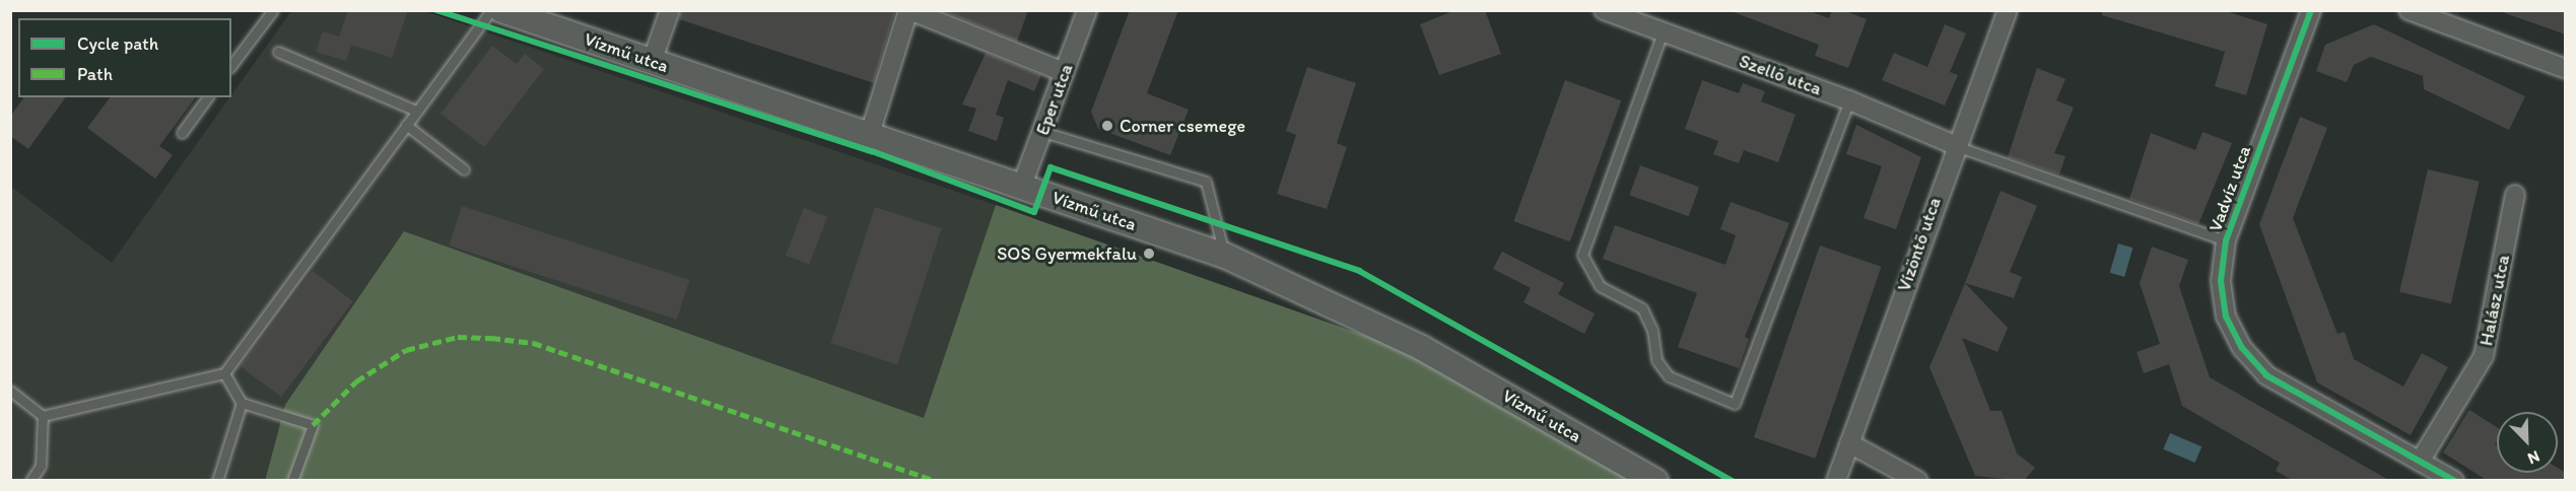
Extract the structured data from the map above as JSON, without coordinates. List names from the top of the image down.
{
  "streets": {
    "main road": ["Vízmű utca"],
    "street": [
      "Szellő utca",
      "Eper utca",
      "Vadvíz utca",
      "Vízöntő utca",
      "Halász utca"
    ]
  },
  "crossings": [
    ["Vízmű utca", "Eper utca"],
    ["Szellő utca", "Vízöntő utca"],
    ["Vadvíz utca", "Halász utca"]
  ],
  "places": ["Corner csemege", "SOS Gyermekfalu"],
  "legend": ["Cycle path", "Path"],
  "north": "bottom right"
}
